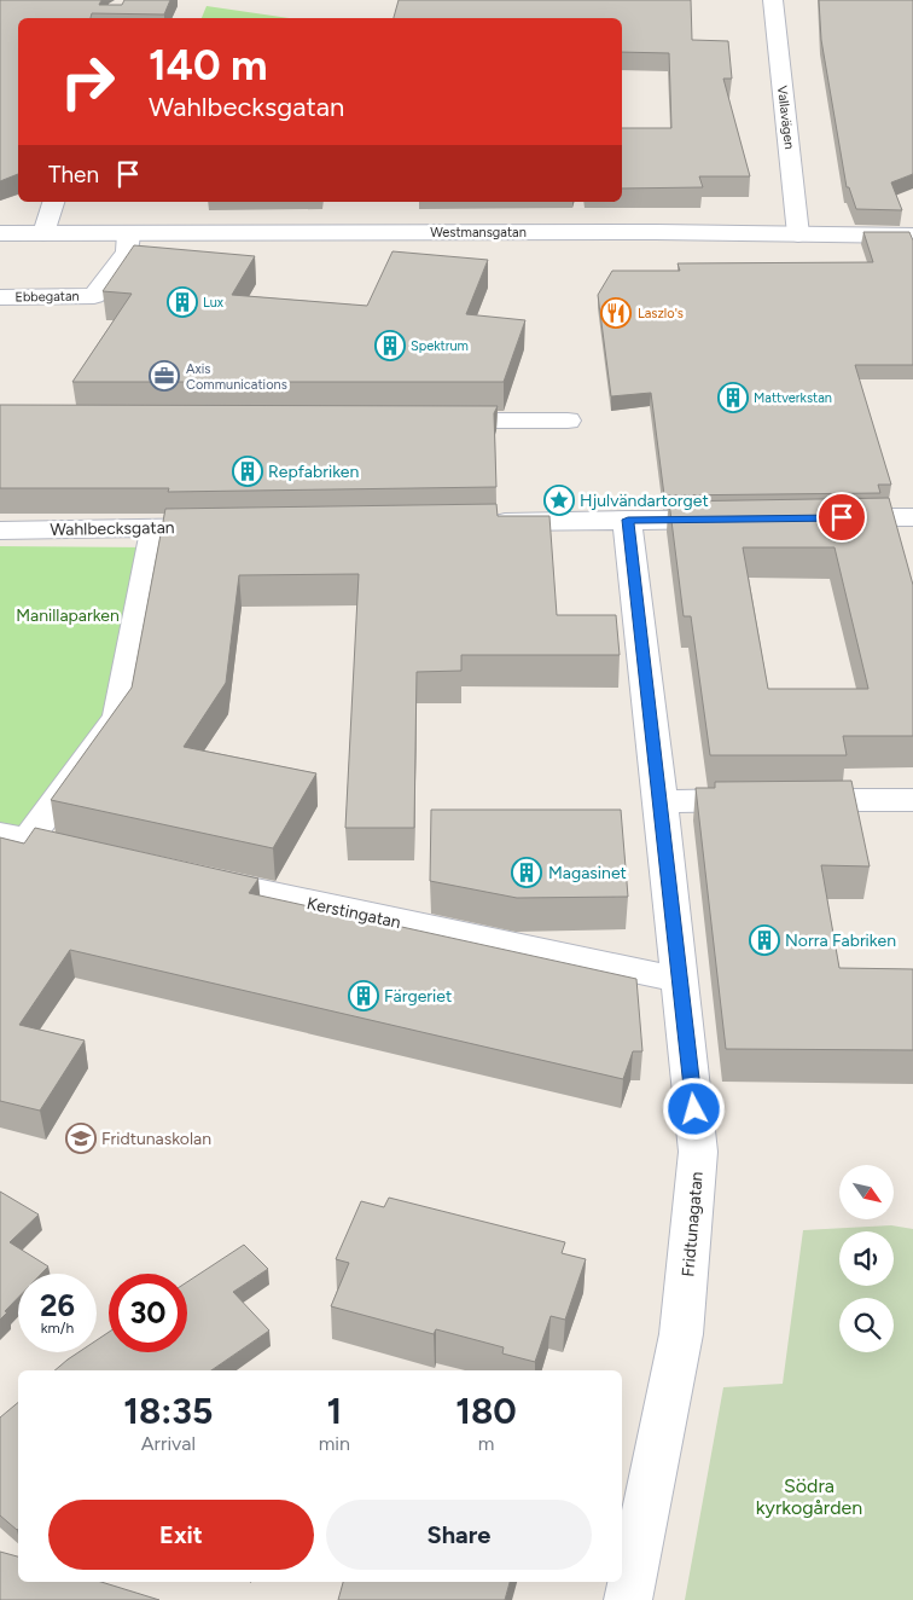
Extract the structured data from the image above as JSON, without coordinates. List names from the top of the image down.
{
  "streets": {
    "street": [
      "Vallavägen",
      "Westmansgatan",
      "Ebbegatan",
      "Wahlbecksgatan",
      "Kerstingatan",
      "Fridtunagatan"
    ]
  },
  "crossings": [
    ["Vallavägen", "Westmansgatan"],
    ["Westmansgatan", "Ebbegatan"],
    ["Kerstingatan", "Fridtunagatan"]
  ],
  "parks": ["Manillaparken", "Södra kyrkogården"],
  "places": {
    "building": [
      "Lux",
      "Spektrum",
      "Mattverkstan",
      "Repfabriken",
      "Magasinet",
      "Norra Fabriken",
      "Färgeriet"
    ],
    "restaurant": ["Laszlo's"],
    "office": ["Axis Communications"],
    "place": ["Hjulvändartorget"],
    "school or university": ["Fridtunaskolan"]
  },
  "north": "bottom right",
  "page": {
    "turn": ["140 m", "Wahlbecksgatan"],
    "then": "Then",
    "speed": "26 km/h",
    "limit": "30",
    "eta": [
      "18:35",
      "Arrival",
      "1",
      "min",
      "180",
      "m"
    ],
    "buttons": ["Exit", "Share"]
  }
}
